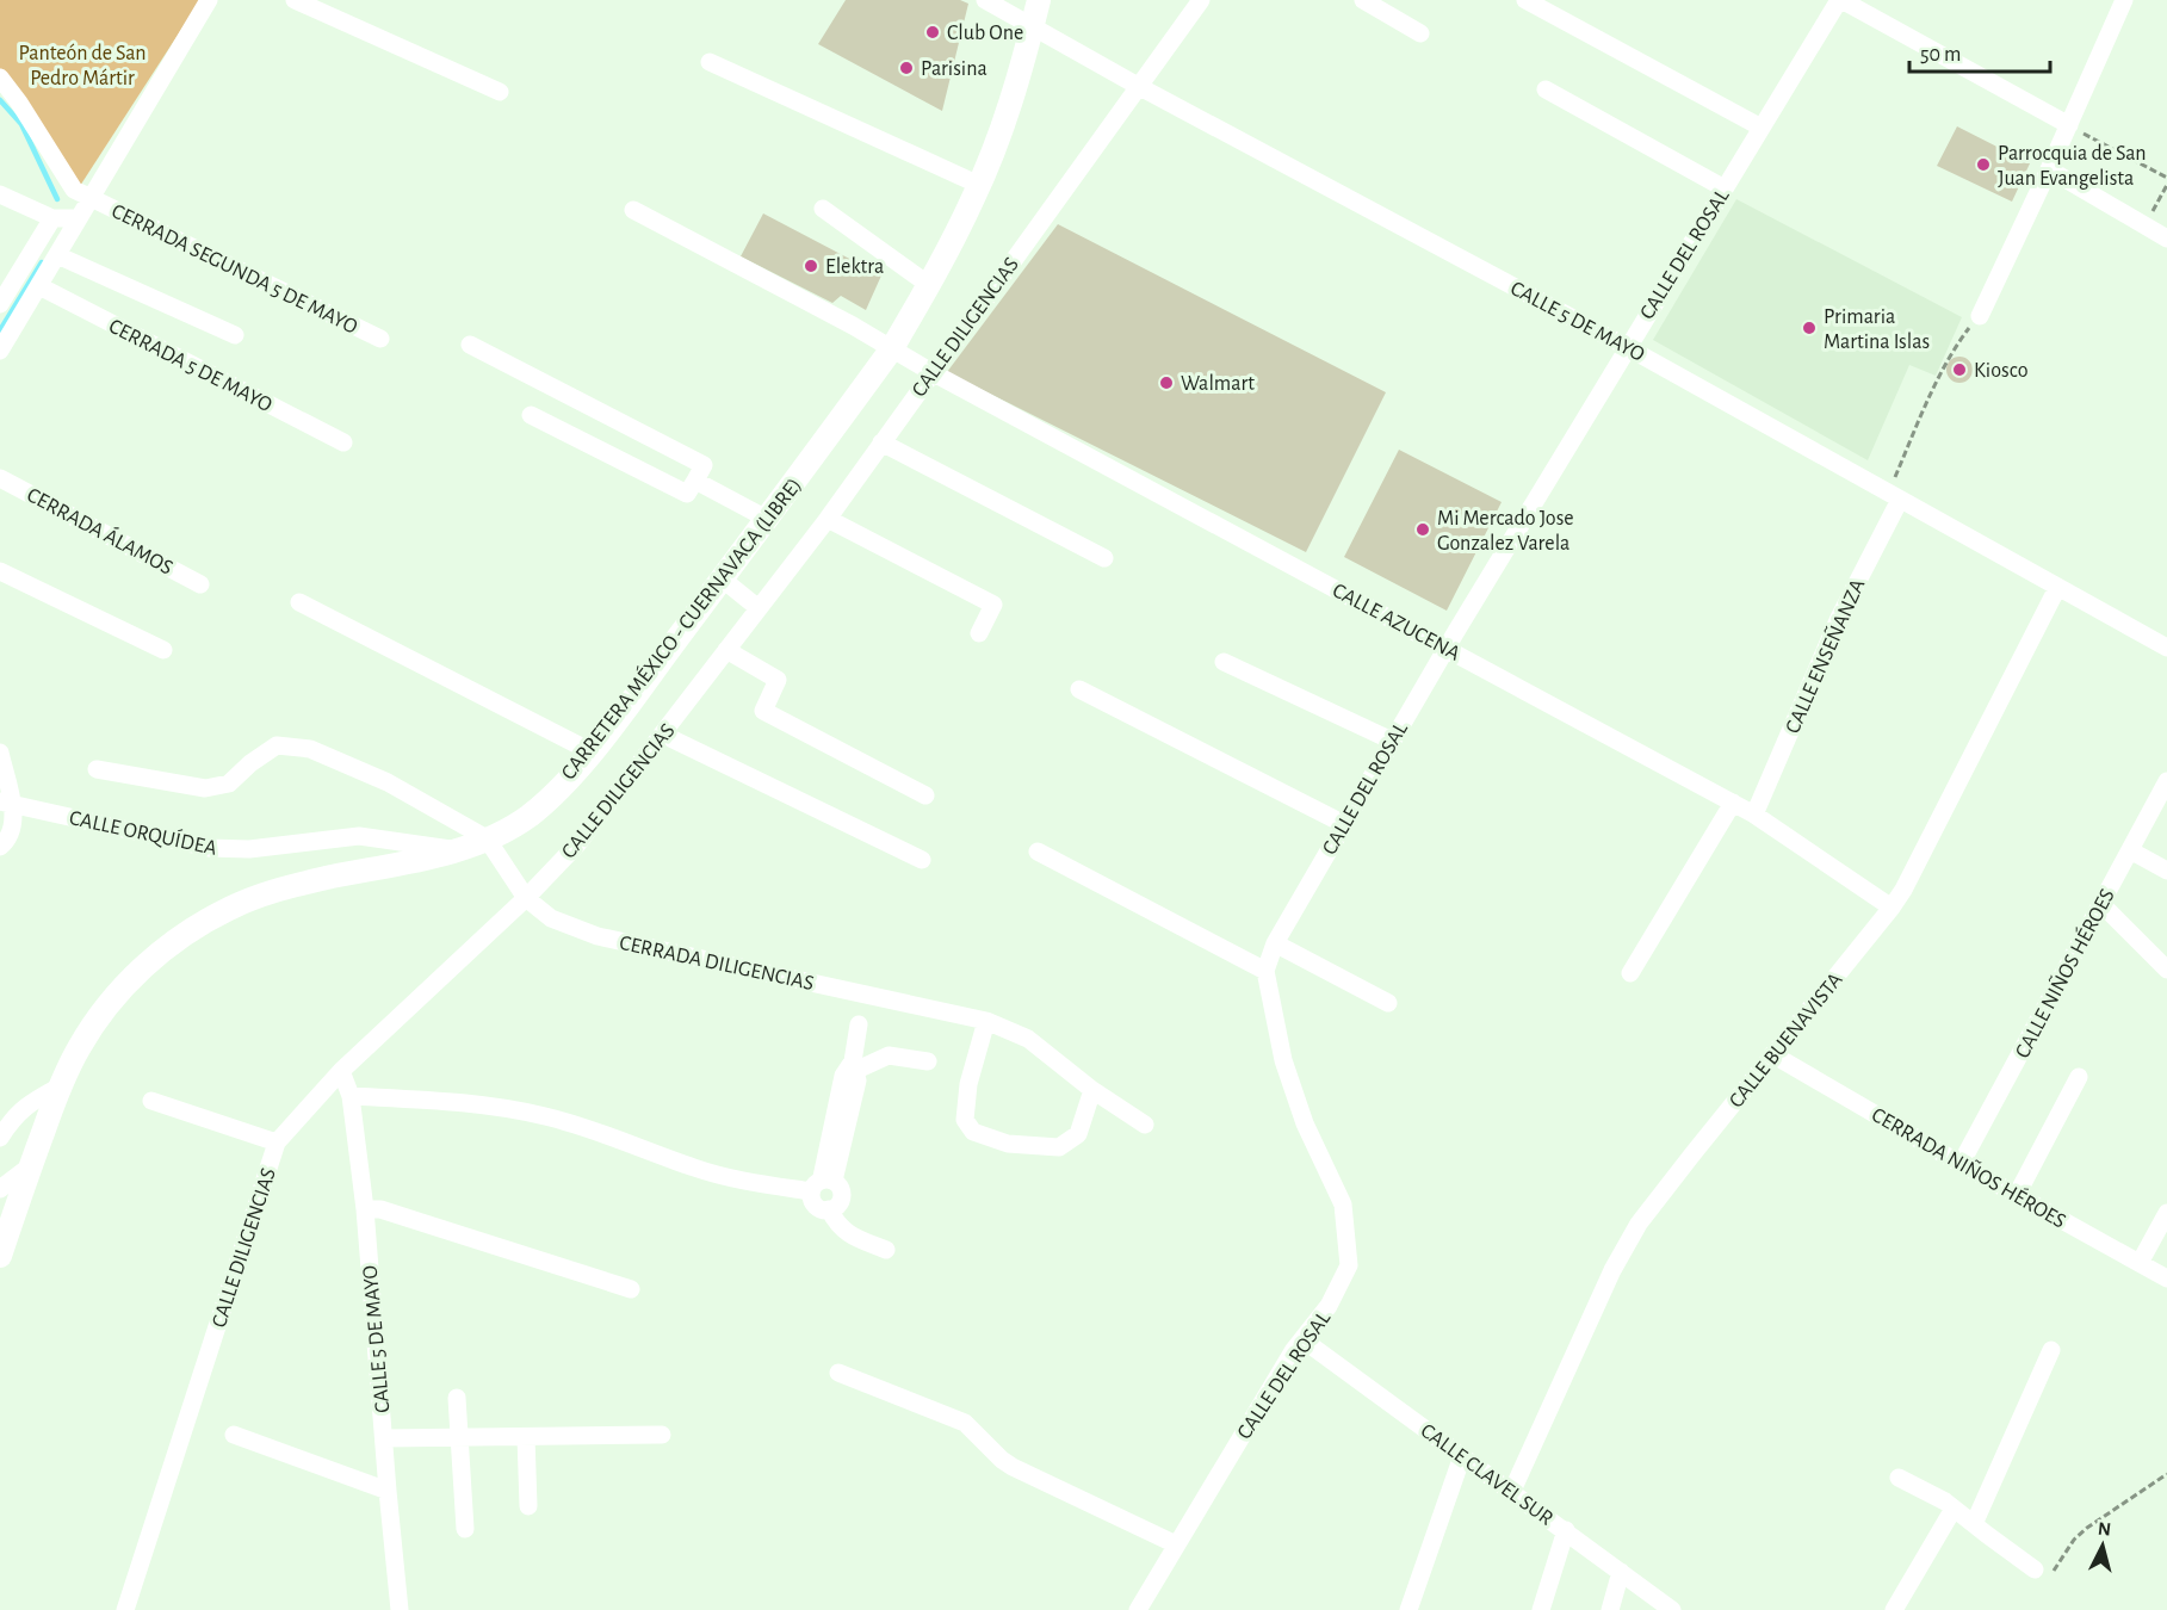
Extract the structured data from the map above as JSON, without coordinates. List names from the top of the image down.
{
  "streets": {
    "main road": ["CARRETERA MÉXICO - CUERNAVACA (LIBRE)"],
    "street": [
      "CALLE DEL ROSAL",
      "CERRADA SEGUNDA 5 DE MAYO",
      "CALLE 5 DE MAYO",
      "CALLE DILIGENCIAS",
      "CERRADA 5 DE MAYO",
      "CERRADA ÁLAMOS",
      "CALLE AZUCENA",
      "CALLE ENSEÑANZA",
      "CALLE ORQUÍDEA",
      "CERRADA DILIGENCIAS",
      "CALLE NIÑOS HÉROES",
      "CALLE BUENAVISTA",
      "CERRADA NIÑOS HÉROES",
      "CALLE CLAVEL SUR"
    ]
  },
  "crossings": [
    ["CALLE DEL ROSAL", "CALLE 5 DE MAYO"],
    ["CALLE DEL ROSAL", "CALLE AZUCENA"],
    ["CALLE DEL ROSAL", "CALLE CLAVEL SUR"],
    ["CALLE 5 DE MAYO", "CALLE DILIGENCIAS"],
    ["CALLE 5 DE MAYO", "CARRETERA MÉXICO - CUERNAVACA (LIBRE)"],
    ["CALLE 5 DE MAYO", "CALLE ENSEÑANZA"],
    ["CALLE 5 DE MAYO", "CALLE BUENAVISTA"],
    ["CALLE DILIGENCIAS", "CALLE AZUCENA"],
    ["CALLE DILIGENCIAS", "CERRADA DILIGENCIAS"],
    ["CALLE AZUCENA", "CARRETERA MÉXICO - CUERNAVACA (LIBRE)"],
    ["CALLE AZUCENA", "CALLE ENSEÑANZA"],
    ["CALLE AZUCENA", "CALLE BUENAVISTA"],
    ["CARRETERA MÉXICO - CUERNAVACA (LIBRE)", "CALLE ORQUÍDEA"],
    ["CARRETERA MÉXICO - CUERNAVACA (LIBRE)", "CERRADA DILIGENCIAS"],
    ["CALLE NIÑOS HÉROES", "CERRADA NIÑOS HÉROES"],
    ["CALLE BUENAVISTA", "CERRADA NIÑOS HÉROES"],
    ["CALLE BUENAVISTA", "CALLE CLAVEL SUR"]
  ],
  "parks": ["Panteón de San Pedro Mártir"],
  "places": [
    "Club One",
    "Parisina",
    "Parrocquia de San Juan Evangelista",
    "Elektra",
    "Primaria Martina Islas",
    "Kiosco",
    "Walmart",
    "Mi Mercado Jose Gonzalez Varela"
  ],
  "scale_bar": "50 m",
  "north": "top"
}
